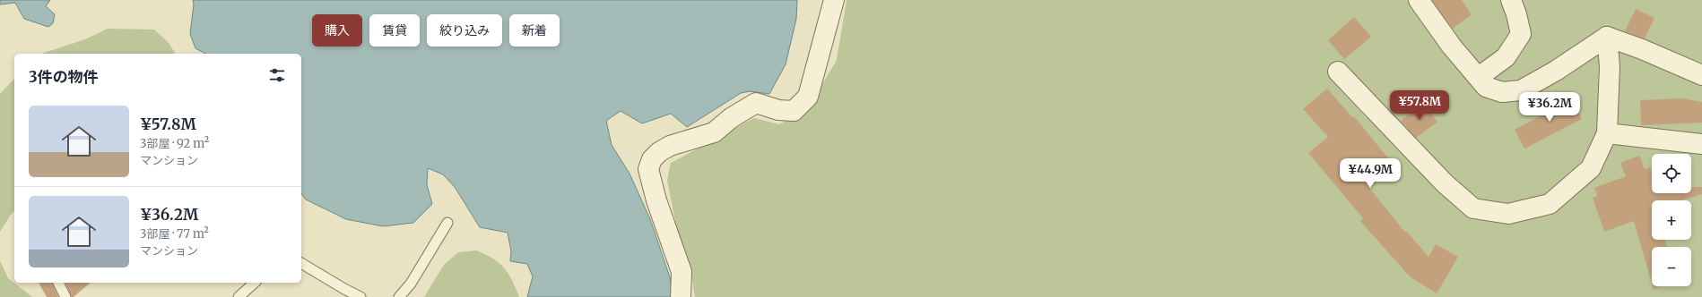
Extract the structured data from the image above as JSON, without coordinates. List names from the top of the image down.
{
  "page": {
    "chip": [
      "購入",
      "賃貸",
      "絞り込み",
      "新着"
    ],
    "heading": "3件の物件",
    "price": ["¥57.8M", "¥36.2M", "¥44.9M"],
    "list": [
      {
        "name": "¥57.8M",
        "note": "3部屋 · 92 m² · マンション"
      },
      {
        "name": "¥36.2M",
        "note": "3部屋 · 77 m² · マンション"
      }
    ],
    "map_buttons": ["+", "−"]
  }
}
